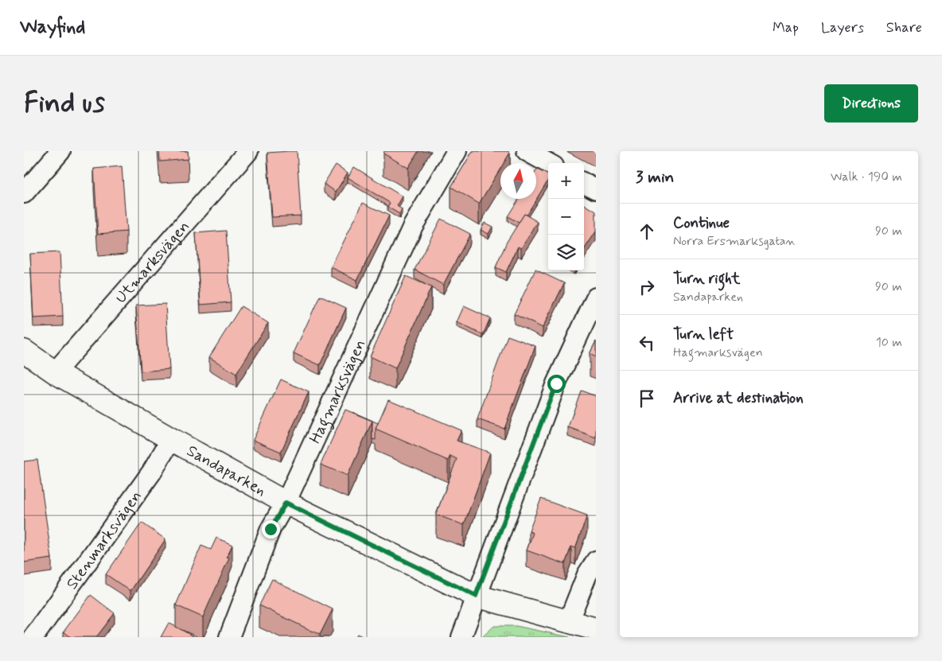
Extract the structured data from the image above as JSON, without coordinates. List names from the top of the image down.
{
  "streets": {
    "street": [
      "Utmarksvägen",
      "Hagmarksvägen",
      "Sandaparken",
      "Stenmarksvägen"
    ]
  },
  "crossings": [
    ["Utmarksvägen", "Sandaparken"],
    ["Hagmarksvägen", "Sandaparken"],
    ["Sandaparken", "Stenmarksvägen"]
  ],
  "north": "top",
  "page": {
    "header": "Wayfind",
    "nav": ["Map", "Layers", "Share"],
    "buttons": "Directions",
    "title": "Find us",
    "heading": ["3 min", "Walk · 190 m"],
    "map_buttons": ["+", "−"],
    "list": [
      ["Continue", "Norra Ersmarksgatan", "90 m"],
      ["Turn right", "Sandaparken", "90 m"],
      ["Turn left", "Hagmarksvägen", "10 m"],
      "Arrive at destination"
    ]
  }
}
